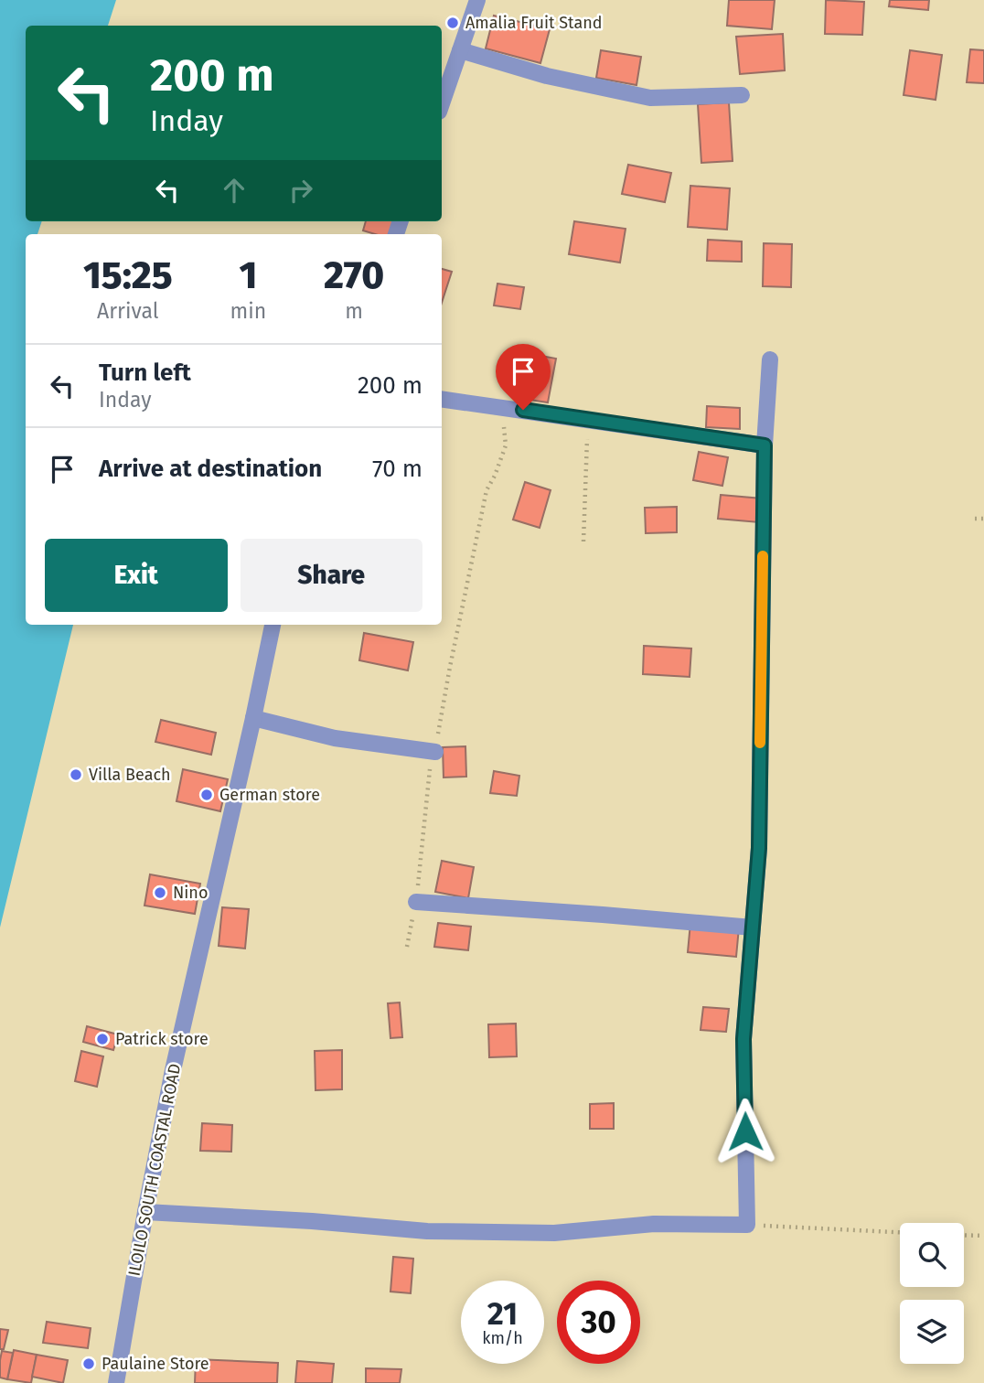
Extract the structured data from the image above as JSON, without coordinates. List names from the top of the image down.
{
  "streets": {
    "street": ["ILOILO SOUTH COASTAL ROAD"]
  },
  "places": [
    "Amalia Fruit Stand",
    "Villa Beach",
    "German store",
    "Nino",
    "Patrick store",
    "Paulaine Store"
  ],
  "page": {
    "turn": ["200 m", "Inday"],
    "eta": [
      "15:25",
      "Arrival",
      "1",
      "min",
      "270",
      "m"
    ],
    "list": [
      {
        "name": "Turn left",
        "note": "Inday",
        "value": "200 m"
      },
      {
        "name": "Arrive at destination",
        "value": "70 m"
      }
    ],
    "buttons": ["Exit", "Share"],
    "speed": "21 km/h",
    "limit": "30"
  }
}
